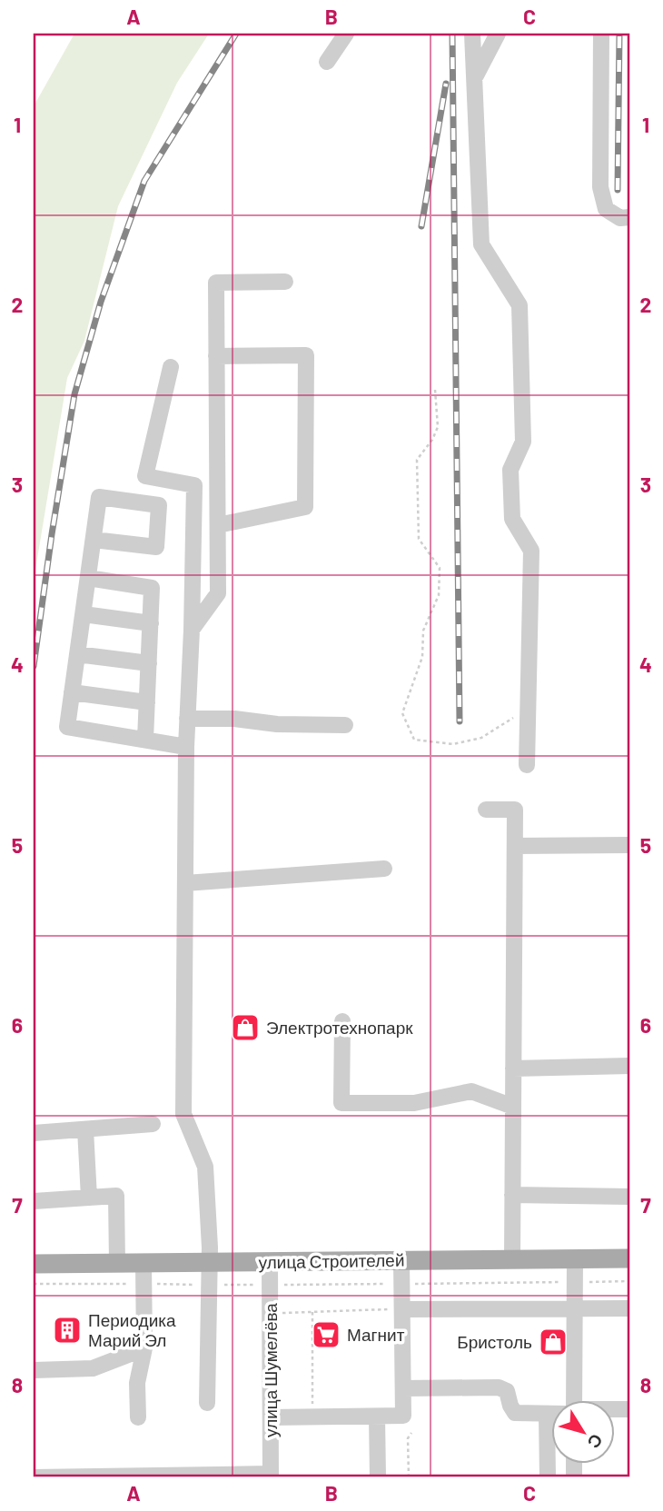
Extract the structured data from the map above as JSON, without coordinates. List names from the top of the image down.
{
  "streets": {
    "main road": ["улица Строителей"],
    "street": ["улица Шумелёва"]
  },
  "crossings": [
    ["улица Строителей", "улица Шумелёва"]
  ],
  "places": {
    "shop": ["Электротехнопарк", "Бристоль"],
    "building": ["Периодика Марий Эл"],
    "supermarket": ["Магнит"]
  },
  "north": "bottom right",
  "grid": {
    "columns": ["A", "B", "C"],
    "rows": [
      "1",
      "2",
      "3",
      "4",
      "5",
      "6",
      "7",
      "8"
    ]
  }
}
